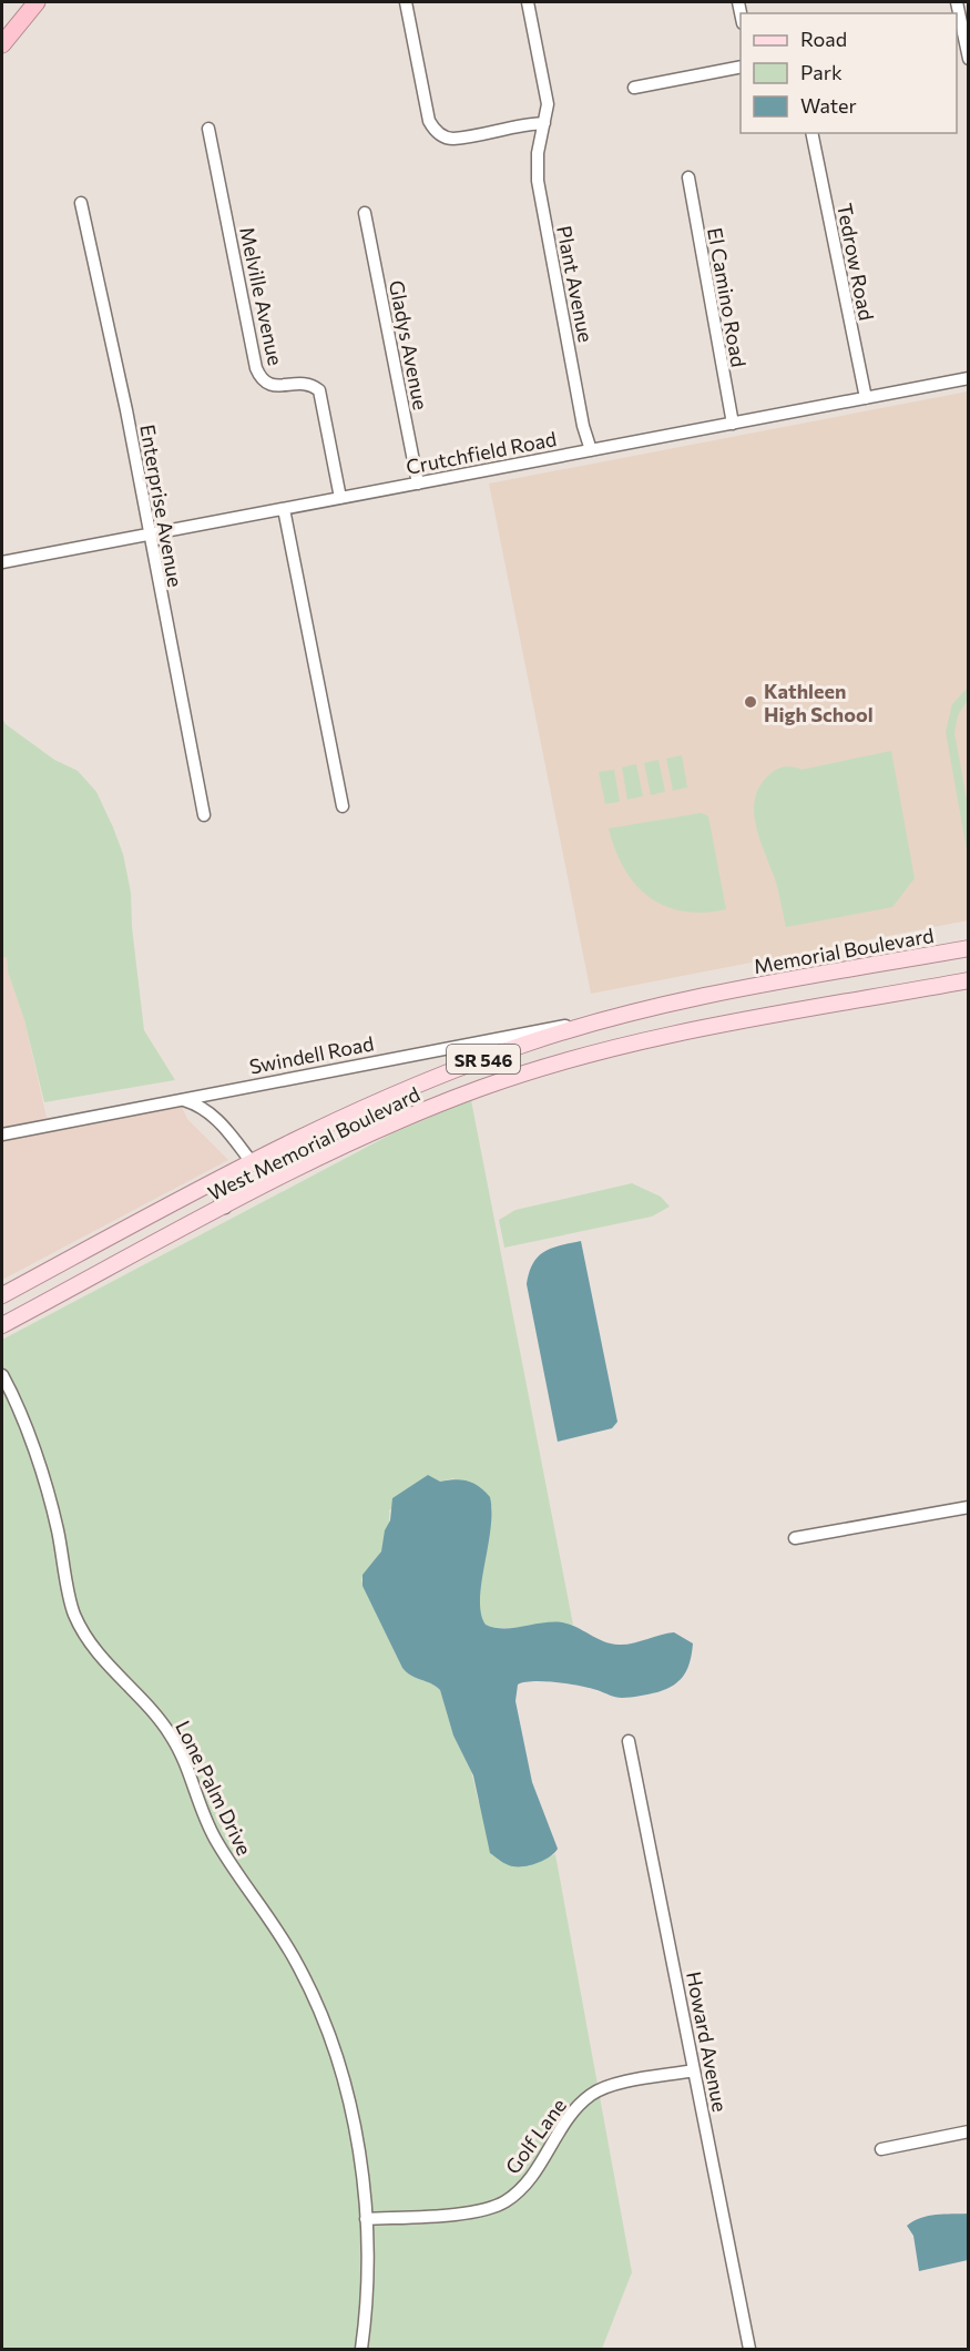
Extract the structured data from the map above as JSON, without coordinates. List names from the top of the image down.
{
  "streets": {
    "main road": ["Memorial Boulevard", "SR 546", "West Memorial Boulevard"],
    "street": [
      "Tedrow Road",
      "Plant Avenue",
      "Melville Avenue",
      "El Camino Road",
      "Gladys Avenue",
      "Crutchfield Road",
      "Enterprise Avenue",
      "Swindell Road",
      "Lone Palm Drive",
      "Howard Avenue",
      "Golf Lane"
    ]
  },
  "crossings": [
    ["Tedrow Road", "Crutchfield Road"],
    ["Plant Avenue", "Crutchfield Road"],
    ["Melville Avenue", "Crutchfield Road"],
    ["El Camino Road", "Crutchfield Road"],
    ["Gladys Avenue", "Crutchfield Road"],
    ["Crutchfield Road", "Enterprise Avenue"],
    ["Memorial Boulevard", "West Memorial Boulevard"],
    ["Swindell Road", "West Memorial Boulevard"],
    ["Lone Palm Drive", "Golf Lane"],
    ["Howard Avenue", "Golf Lane"]
  ],
  "places": ["Kathleen High School"],
  "legend": ["Road", "Park", "Water"]
}
